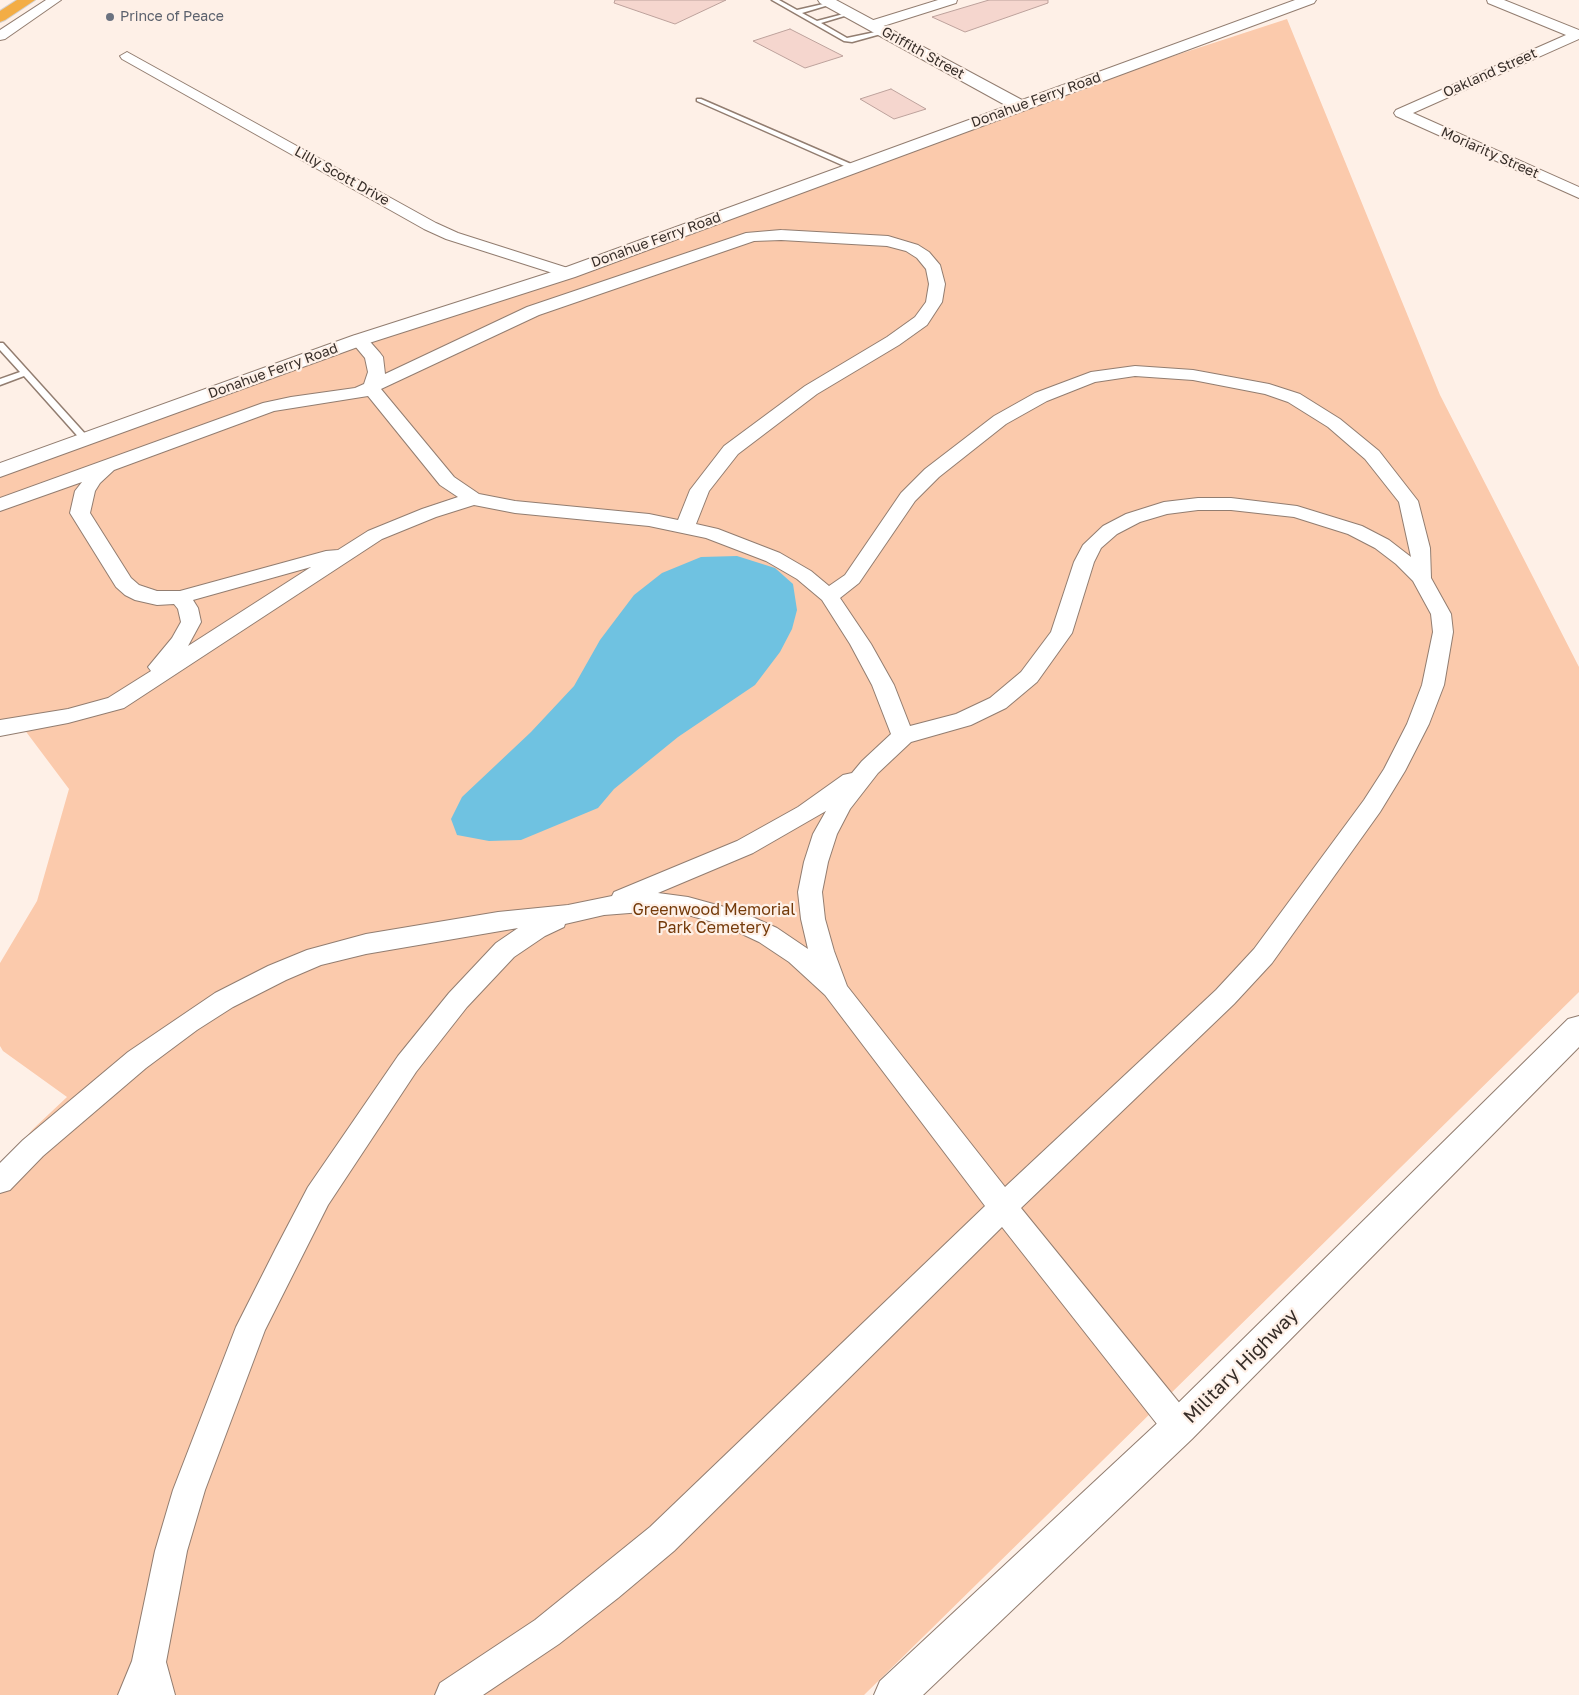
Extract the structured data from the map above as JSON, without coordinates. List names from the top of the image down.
{
  "streets": {
    "main road": ["Griffith Street", "Donahue Ferry Road", "Military Highway"],
    "street": ["Oakland Street", "Moriarity Street", "Lilly Scott Drive"]
  },
  "crossings": [
    ["Griffith Street", "Donahue Ferry Road"],
    ["Oakland Street", "Moriarity Street"],
    ["Donahue Ferry Road", "Lilly Scott Drive"]
  ],
  "parks": ["Greenwood Memorial Park Cemetery"],
  "places": ["Prince of Peace"]
}
